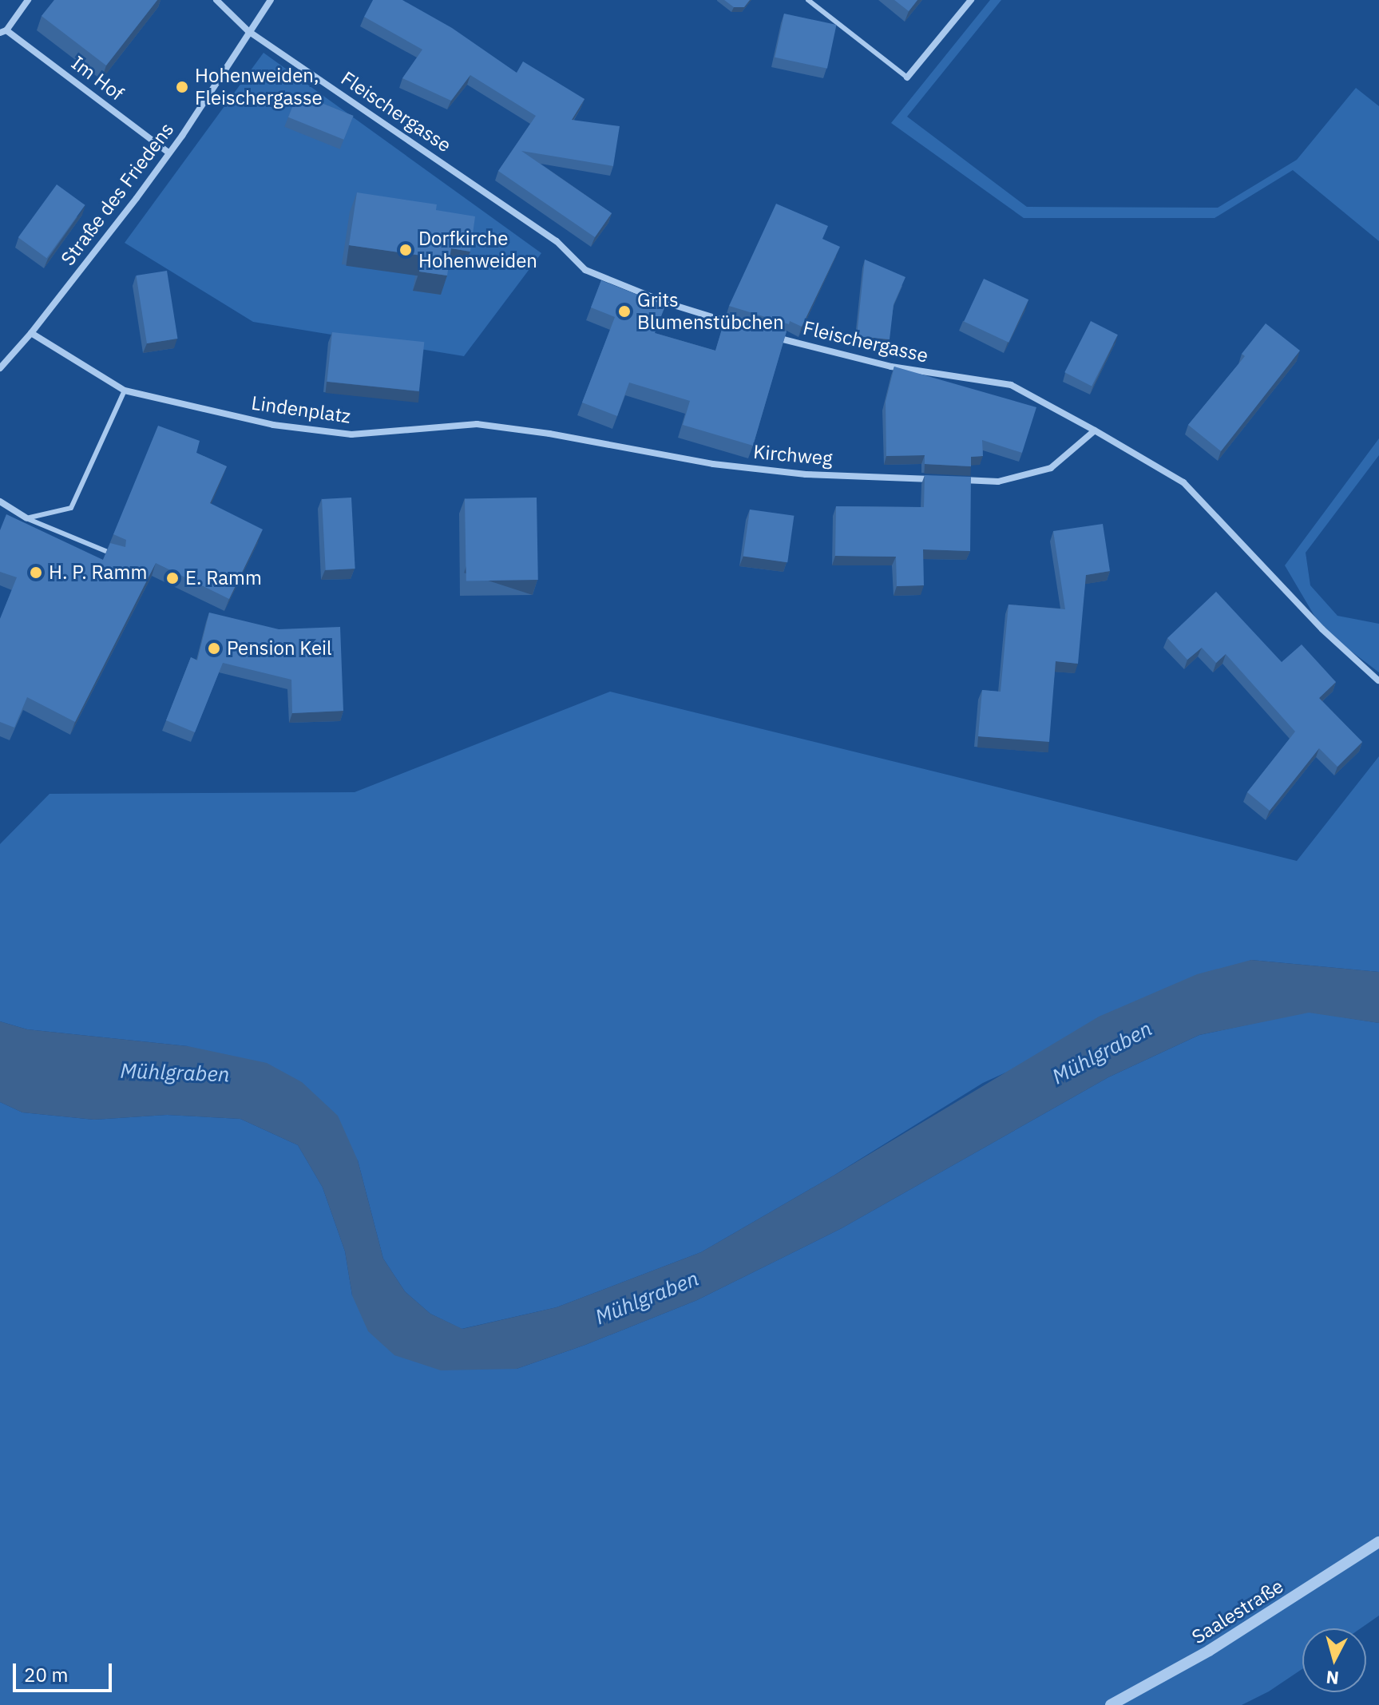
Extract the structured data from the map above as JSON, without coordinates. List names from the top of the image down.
{
  "streets": {
    "street": [
      "Im Hof",
      "Fleischergasse",
      "Straße des Friedens",
      "Lindenplatz",
      "Kirchweg",
      "Saalestraße"
    ]
  },
  "crossings": [
    ["Im Hof", "Straße des Friedens"],
    ["Fleischergasse", "Straße des Friedens"],
    ["Straße des Friedens", "Lindenplatz"],
    ["Lindenplatz", "Kirchweg"]
  ],
  "water": ["Mühlgraben"],
  "places": [
    "Hohenweiden, Fleischergasse",
    "Dorfkirche Hohenweiden",
    "Grits Blumenstübchen",
    "H. P. Ramm",
    "E. Ramm",
    "Pension Keil"
  ],
  "scale_bar": "20 m",
  "north": "bottom"
}
